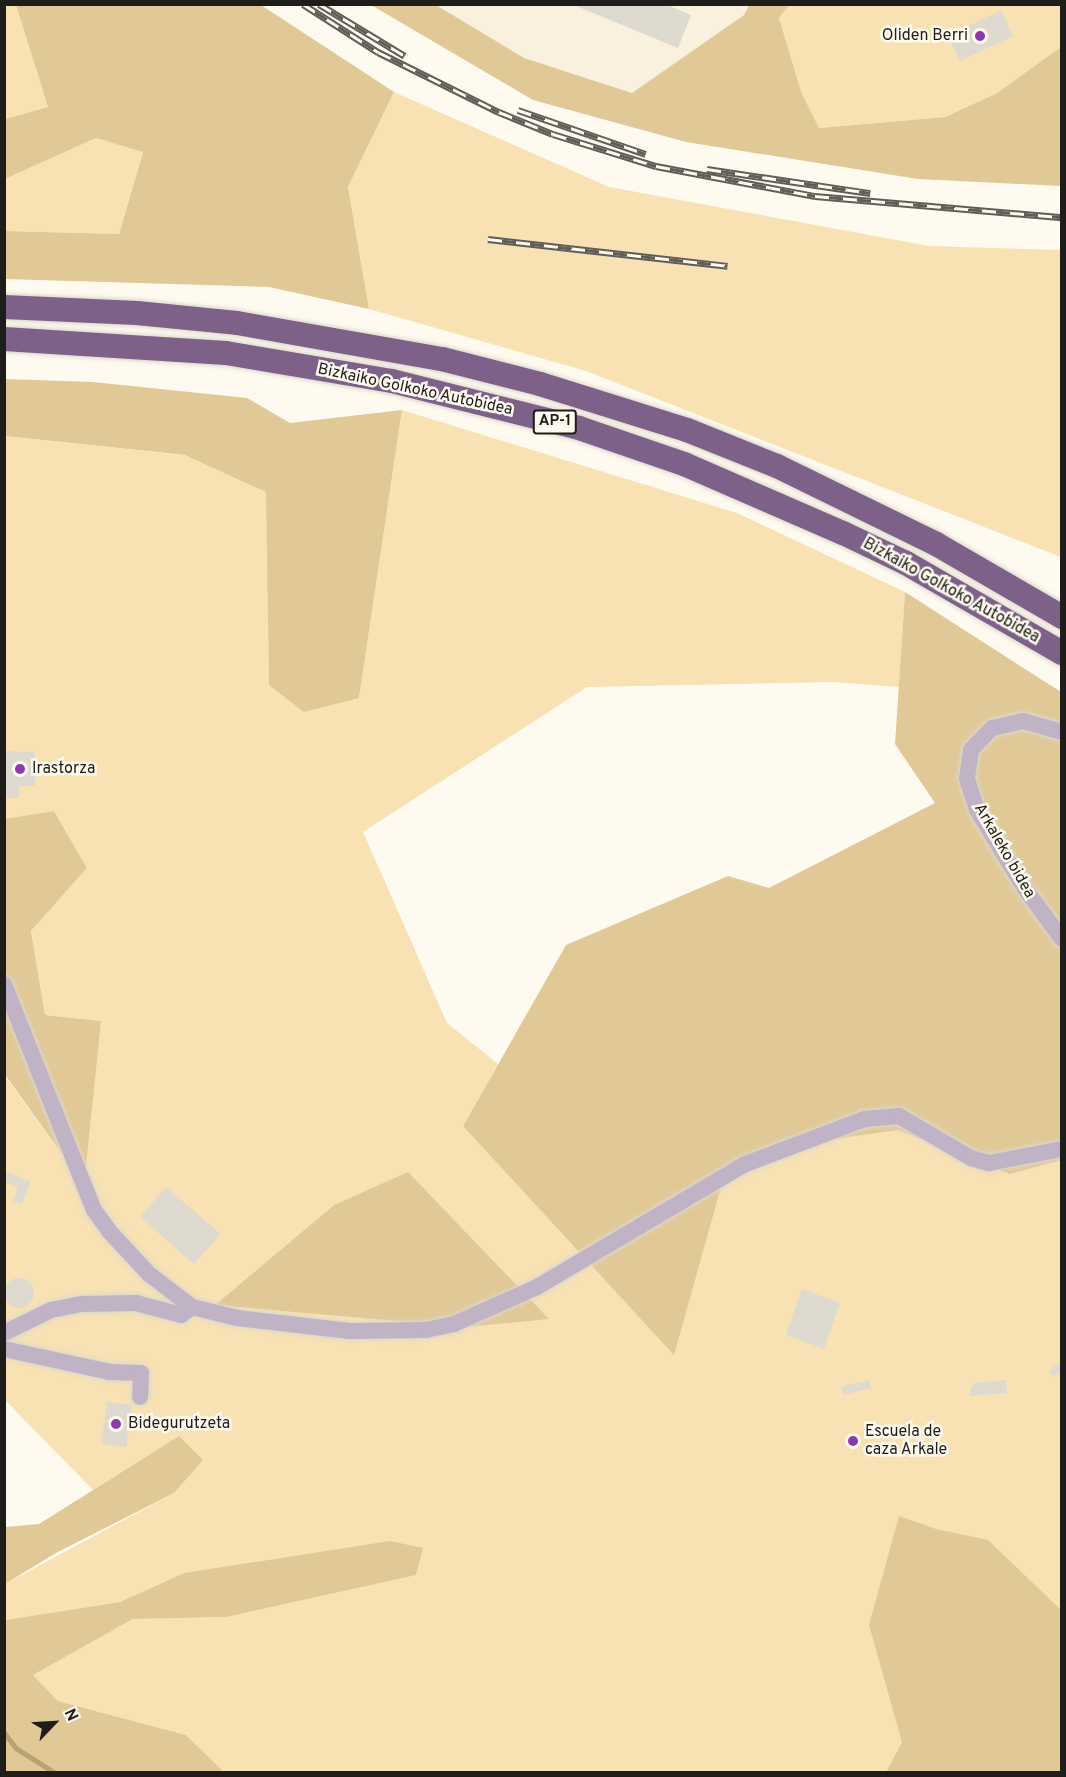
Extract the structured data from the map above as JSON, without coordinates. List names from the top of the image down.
{
  "streets": {
    "highway": ["Bizkaiko Golkoko Autobidea", "AP-1"],
    "street": ["Arkaleko bidea"]
  },
  "places": [
    "Oliden Berri",
    "Irastorza",
    "Bidegurutzeta",
    "Escuela de caza Arkale"
  ],
  "north": "top right"
}
